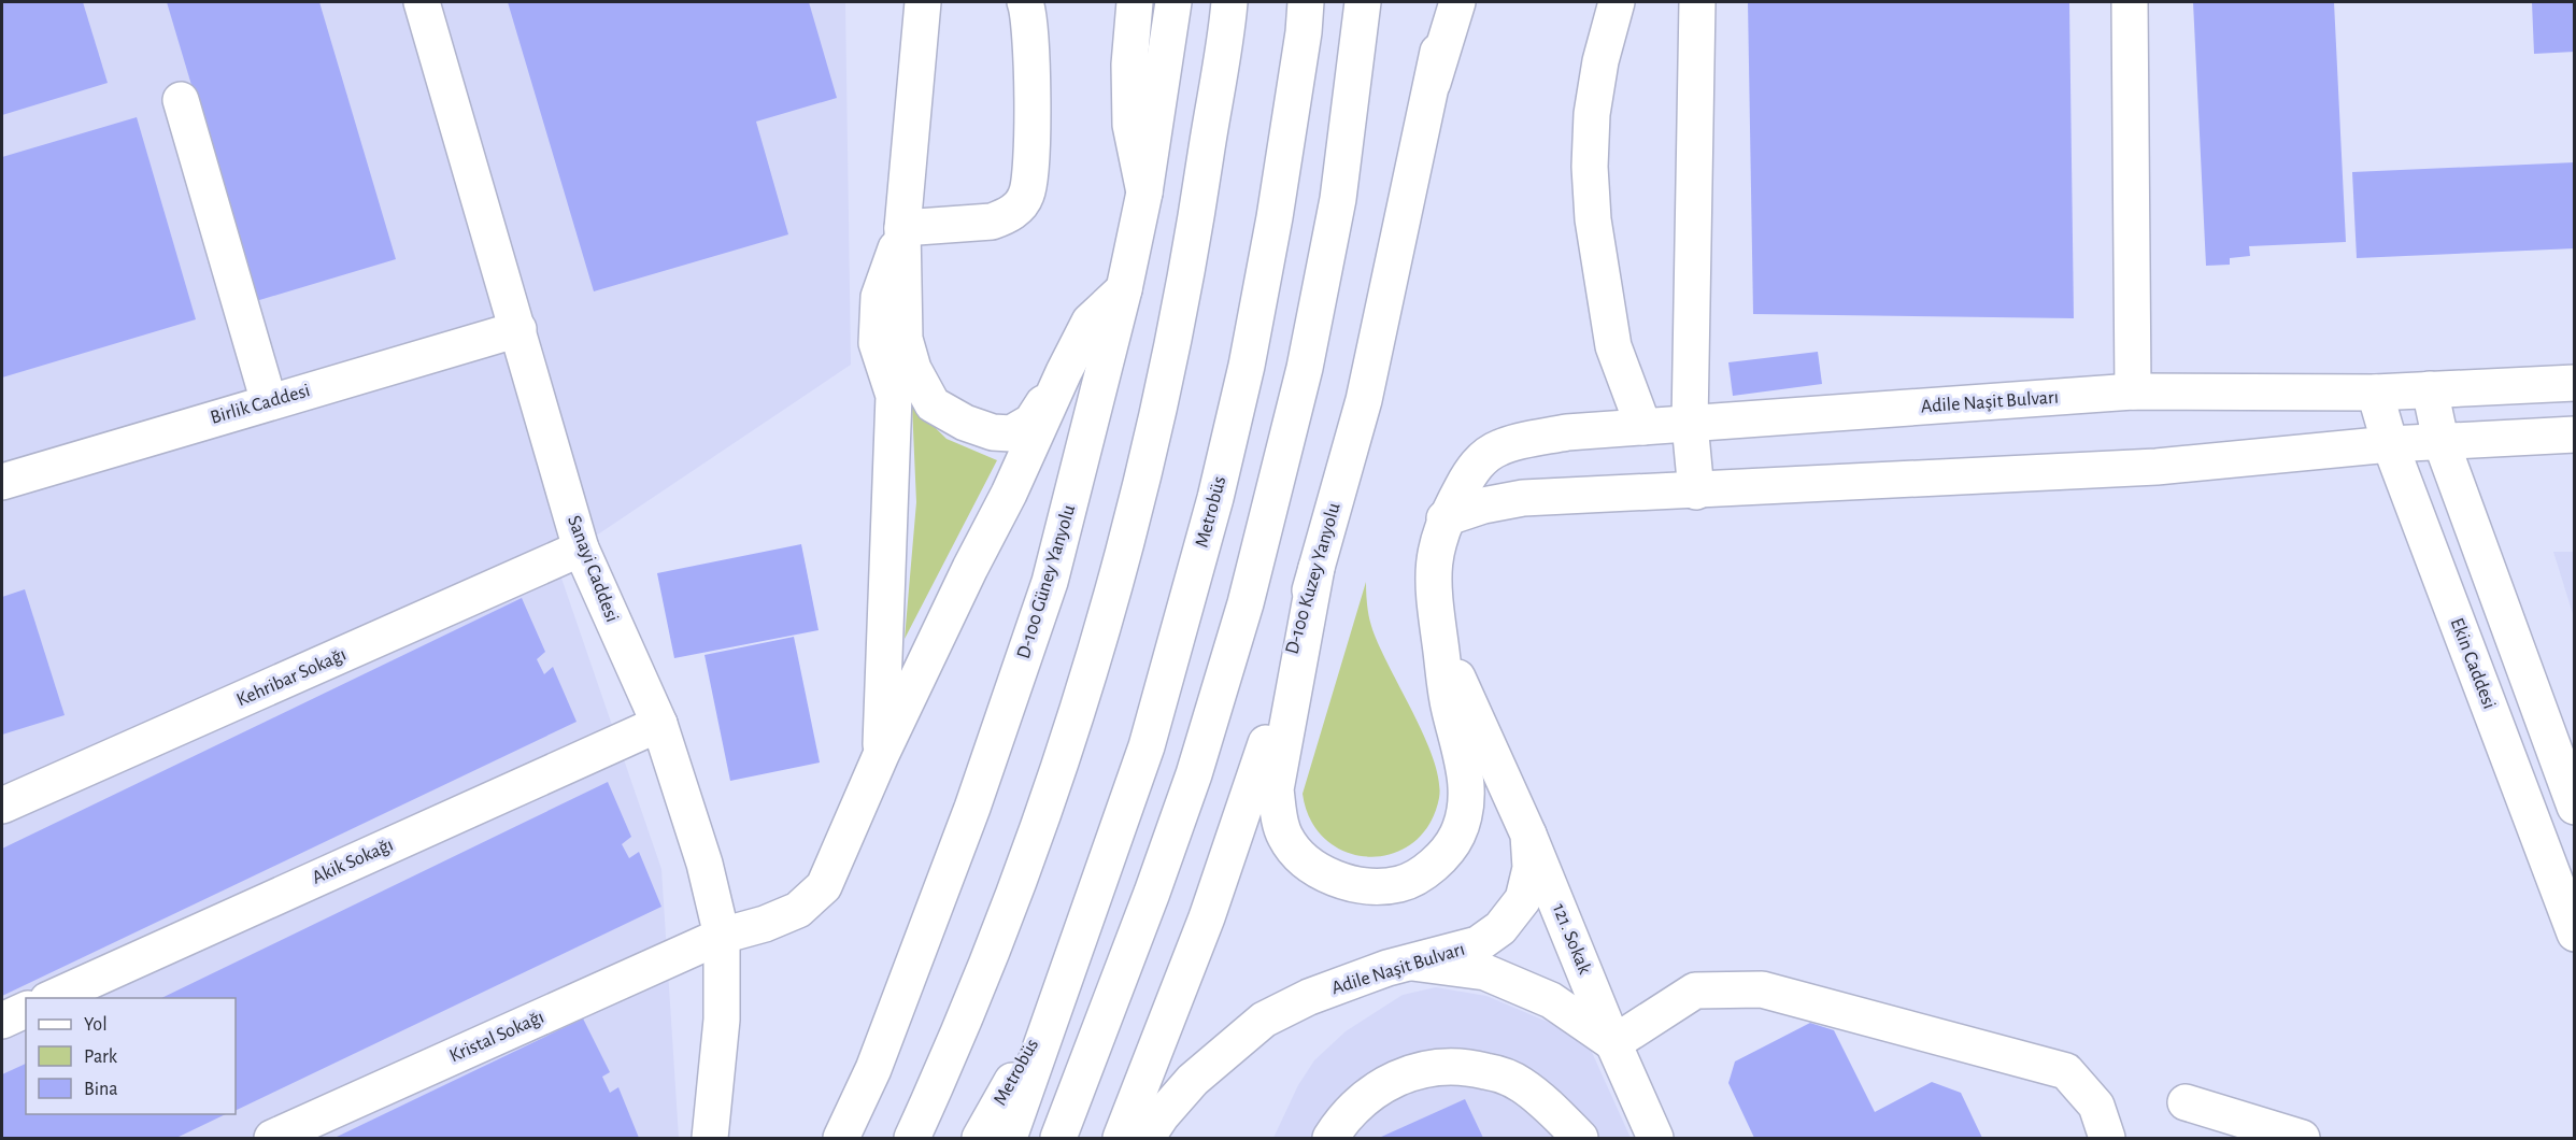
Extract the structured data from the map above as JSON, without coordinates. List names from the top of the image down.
{
  "streets": {
    "main road": [
      "Adile Naşit Bulvarı",
      "Birlik Caddesi",
      "Metrobüs",
      "Sanayi Caddesi",
      "D-100 Kuzey Yanyolu",
      "D-100 Güney Yanyolu",
      "Ekin Caddesi",
      "Kehribar Sokağı",
      "Akik Sokağı",
      "121. Sokak",
      "Kristal Sokağı"
    ]
  },
  "crossings": [
    ["Adile Naşit Bulvarı", "D-100 Kuzey Yanyolu"],
    ["Adile Naşit Bulvarı", "Ekin Caddesi"],
    ["Adile Naşit Bulvarı", "121. Sokak"],
    ["Birlik Caddesi", "Sanayi Caddesi"],
    ["Sanayi Caddesi", "Kehribar Sokağı"],
    ["Sanayi Caddesi", "Akik Sokağı"],
    ["Sanayi Caddesi", "Kristal Sokağı"]
  ],
  "legend": ["Yol", "Park", "Bina"]
}
